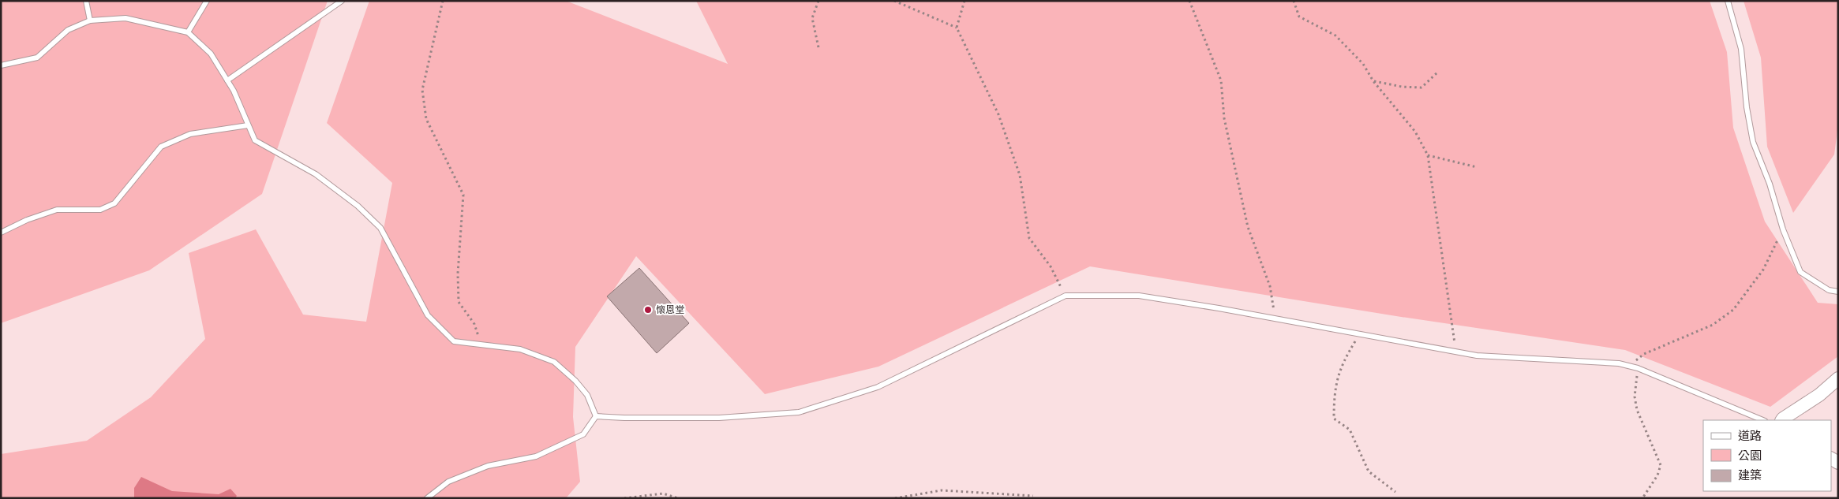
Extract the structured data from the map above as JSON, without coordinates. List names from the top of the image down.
{
  "places": ["懷恩堂"],
  "legend": ["道路", "公園", "建築"]
}
